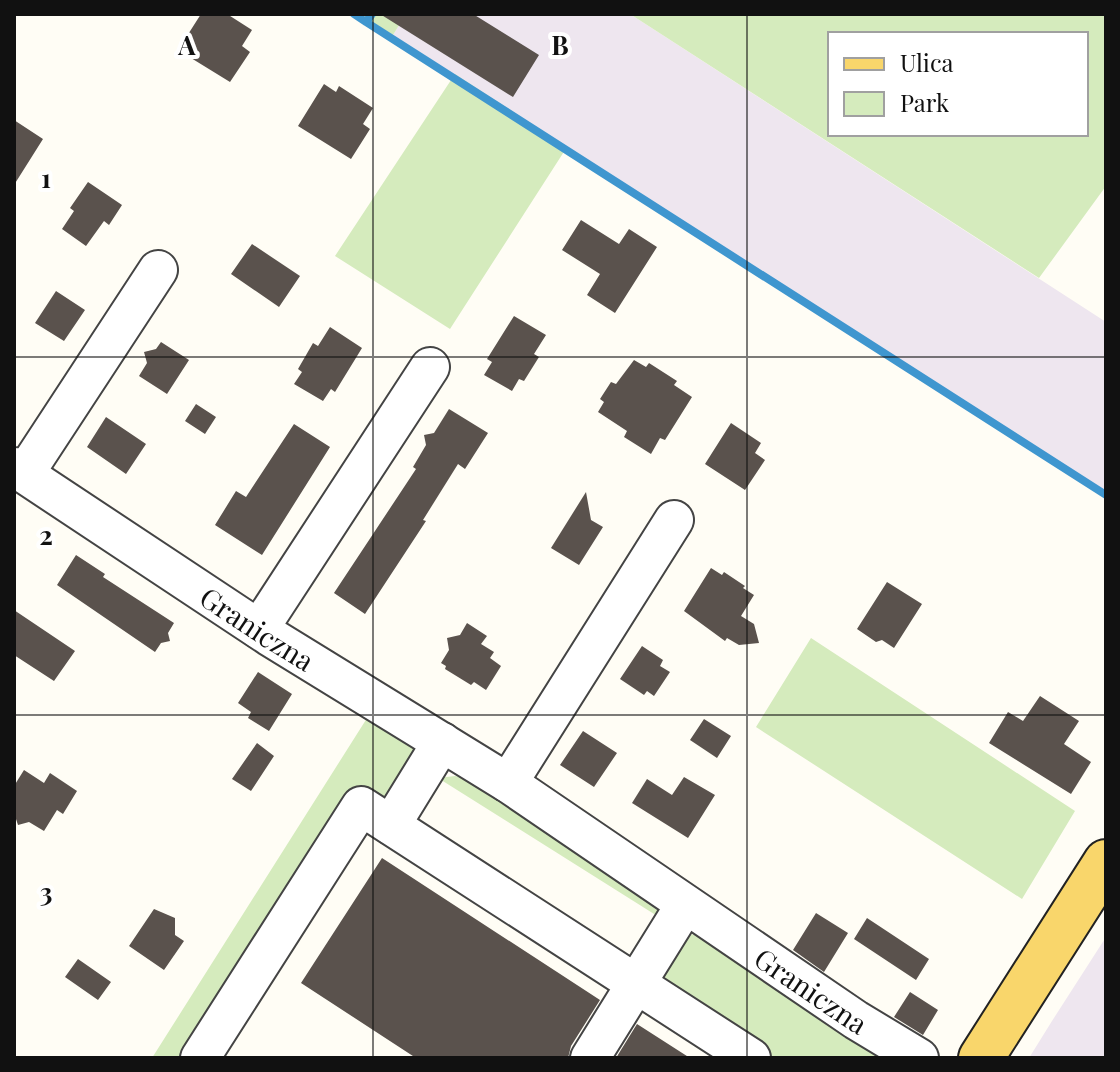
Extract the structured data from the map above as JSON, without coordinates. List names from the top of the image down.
{
  "streets": {
    "street": ["Graniczna"]
  },
  "legend": ["Ulica", "Park"],
  "grid": {
    "columns": ["A", "B"],
    "rows": ["1", "2", "3"]
  }
}
